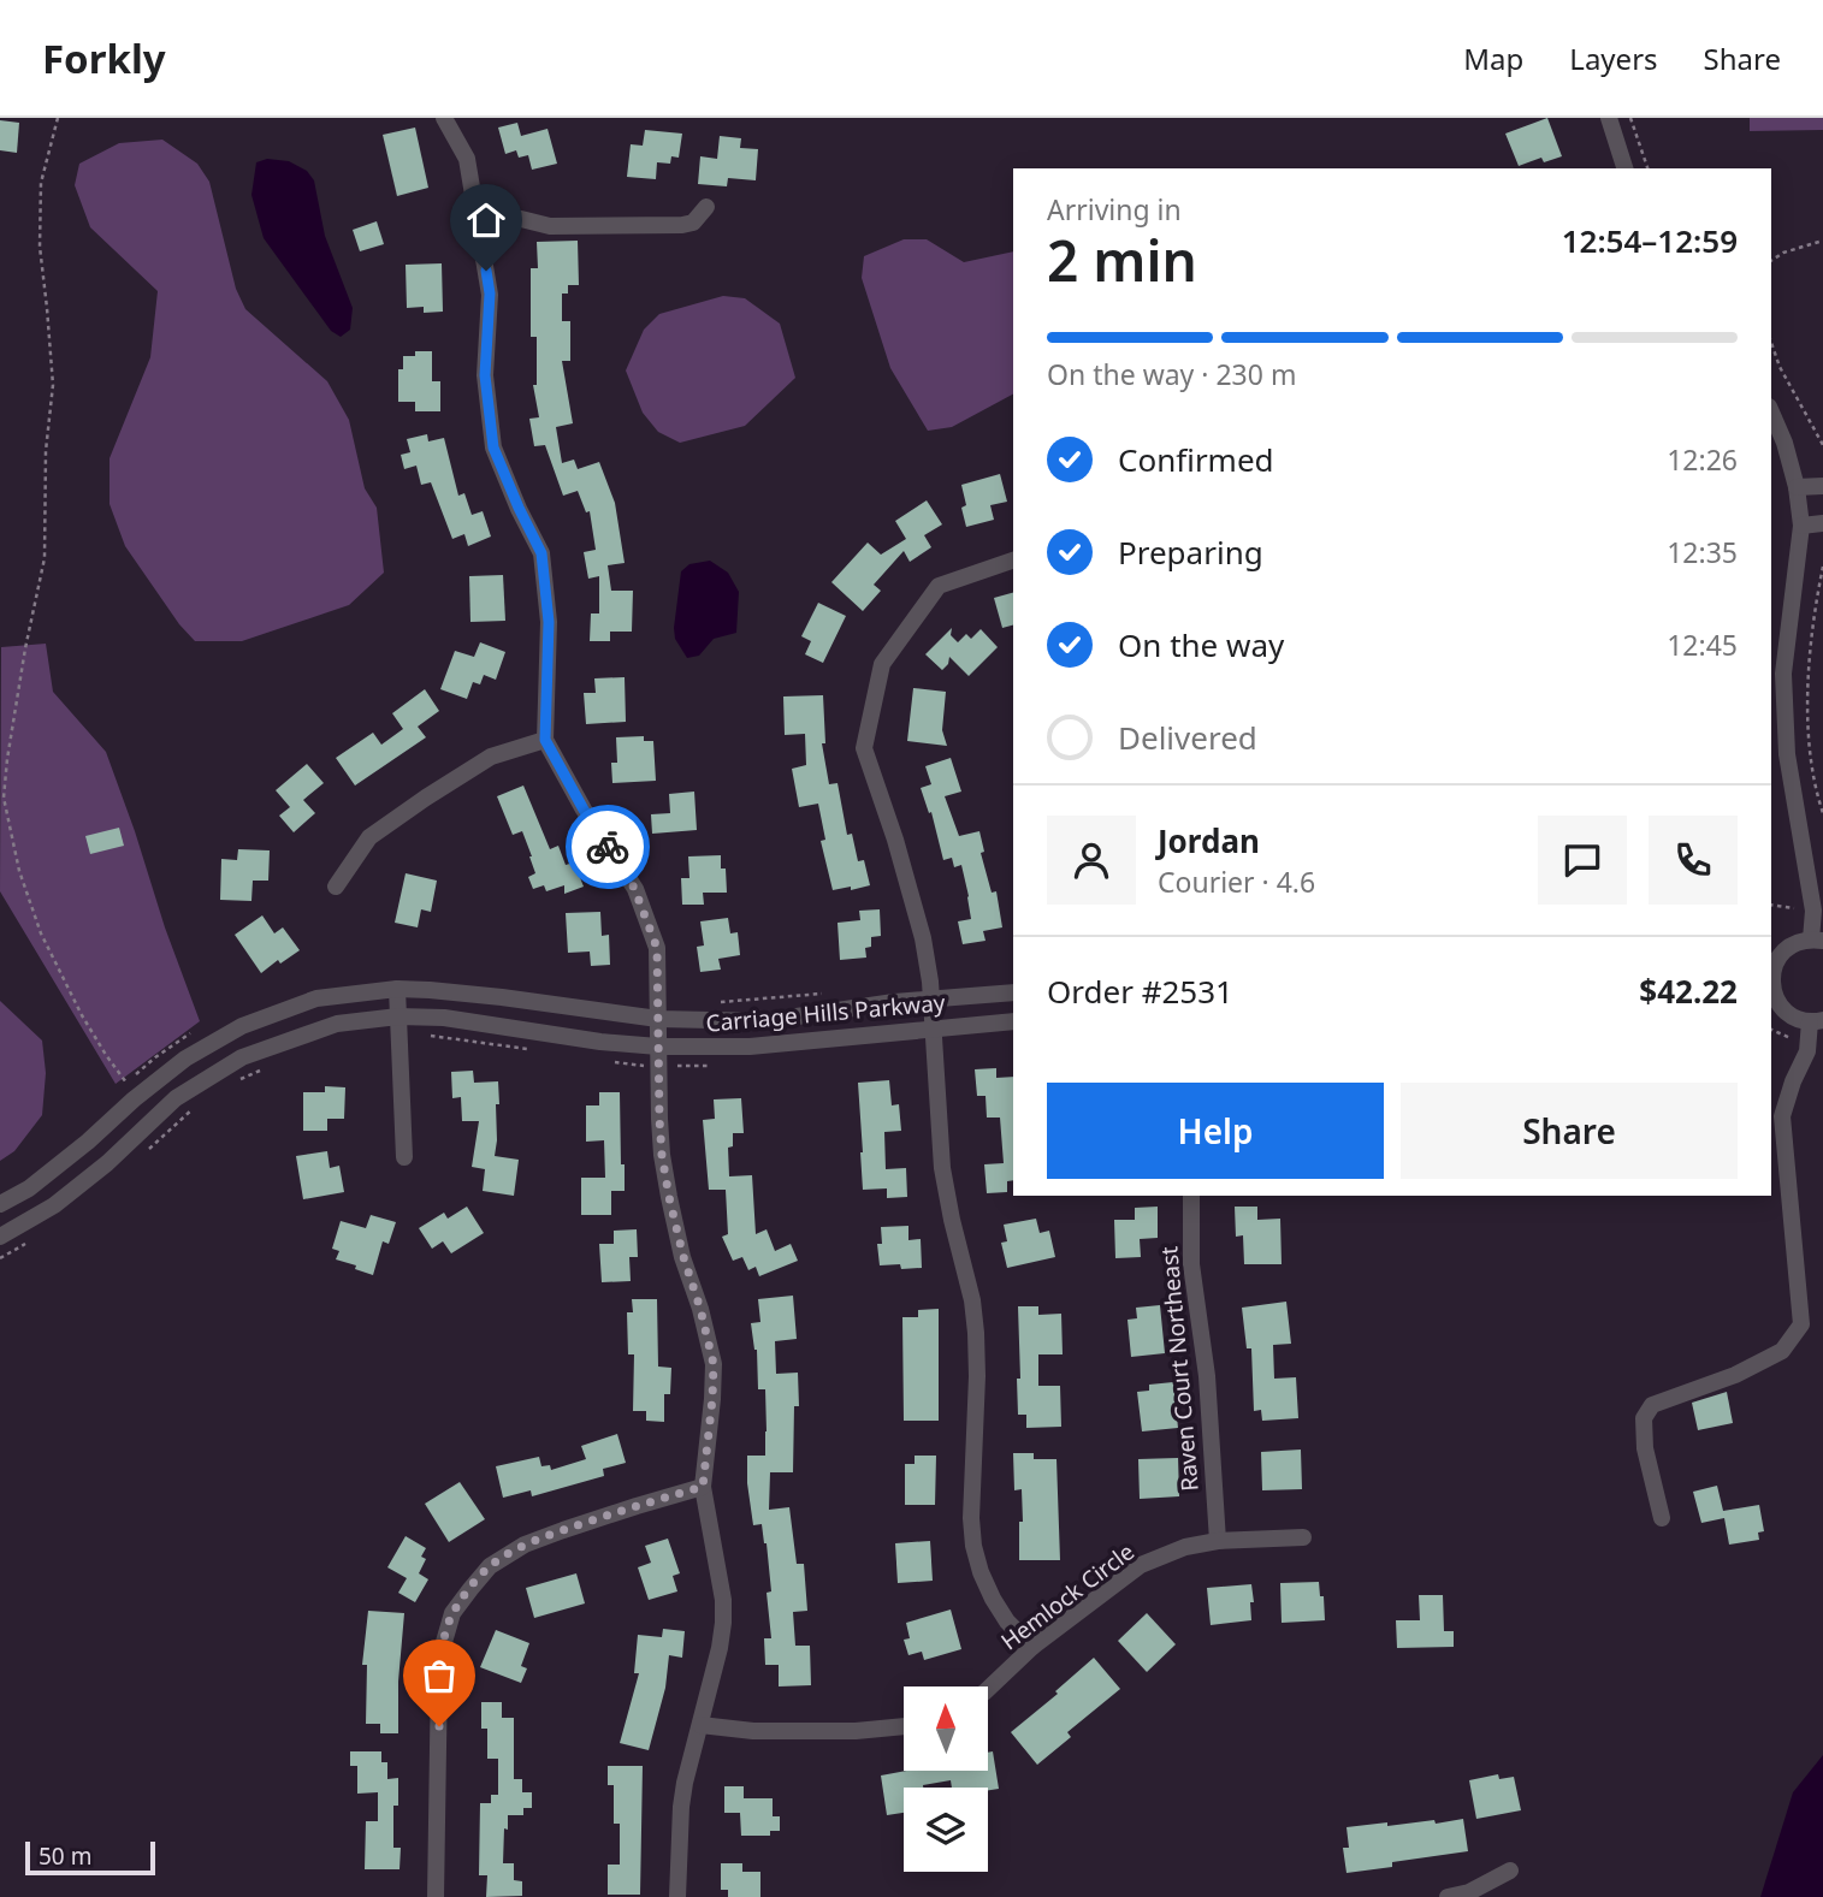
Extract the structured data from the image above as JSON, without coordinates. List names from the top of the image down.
{
  "streets": {
    "street": ["Carriage Hills Parkway", "Raven Court Northeast", "Hemlock Circle"]
  },
  "crossings": [
    ["Raven Court Northeast", "Hemlock Circle"]
  ],
  "scale_bar": "50 m",
  "north": "top",
  "page": {
    "header": "Forkly",
    "nav": ["Map", "Layers", "Share"],
    "heading": ["2 min", "Arriving in", "12:54–12:59"],
    "panel": [
      "Jordan",
      "Courier · 4.6",
      "Order #2531",
      "$42.22"
    ],
    "bar": "On the way · 230 m",
    "list": [
      ["Confirmed", "12:26"],
      ["Preparing", "12:35"],
      ["On the way", "12:45"],
      "Delivered"
    ],
    "buttons": ["Help", "Share"],
    "scale": "50 m"
  }
}
